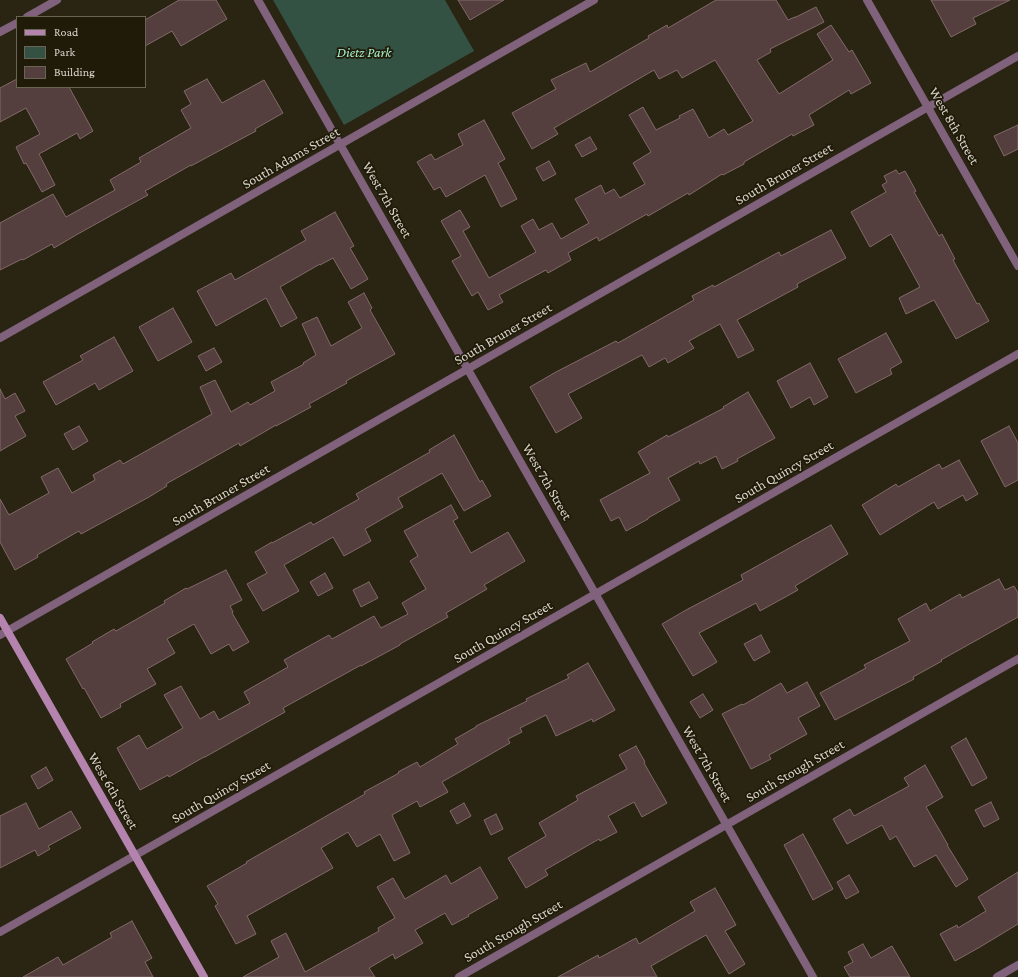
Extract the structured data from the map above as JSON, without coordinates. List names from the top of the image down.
{
  "streets": {
    "street": [
      "West 8th Street",
      "South Adams Street",
      "South Bruner Street",
      "West 7th Street",
      "South Quincy Street",
      "South Stough Street",
      "West 6th Street"
    ]
  },
  "crossings": [
    ["West 8th Street", "South Bruner Street"],
    ["South Adams Street", "West 7th Street"],
    ["South Bruner Street", "West 7th Street"],
    ["South Bruner Street", "West 6th Street"],
    ["West 7th Street", "South Quincy Street"],
    ["West 7th Street", "South Stough Street"],
    ["South Quincy Street", "West 6th Street"]
  ],
  "parks": ["Dietz Park"],
  "legend": ["Road", "Park", "Building"]
}
